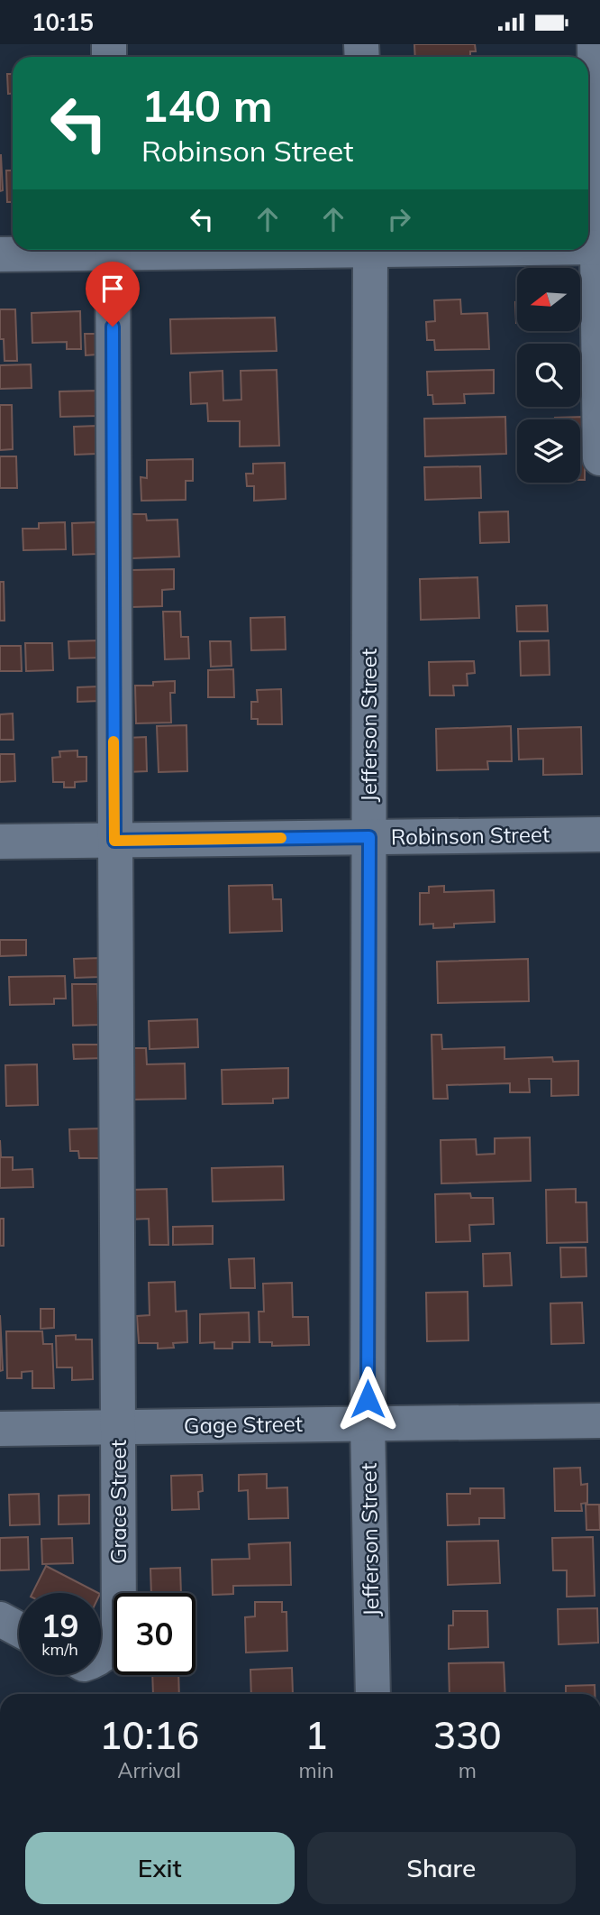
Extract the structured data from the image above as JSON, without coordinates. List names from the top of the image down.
{
  "streets": {
    "street": [
      "Jefferson Street",
      "Robinson Street",
      "Gage Street",
      "Grace Street"
    ]
  },
  "crossings": [
    ["Jefferson Street", "Robinson Street"],
    ["Jefferson Street", "Gage Street"],
    ["Robinson Street", "Grace Street"],
    ["Gage Street", "Grace Street"]
  ],
  "north": "left",
  "page": {
    "status": "10:15",
    "turn": ["140 m", "Robinson Street"],
    "speed": "19 km/h",
    "limit": "30",
    "eta": [
      "10:16",
      "Arrival",
      "1",
      "min",
      "330",
      "m"
    ],
    "buttons": ["Exit", "Share"]
  }
}
